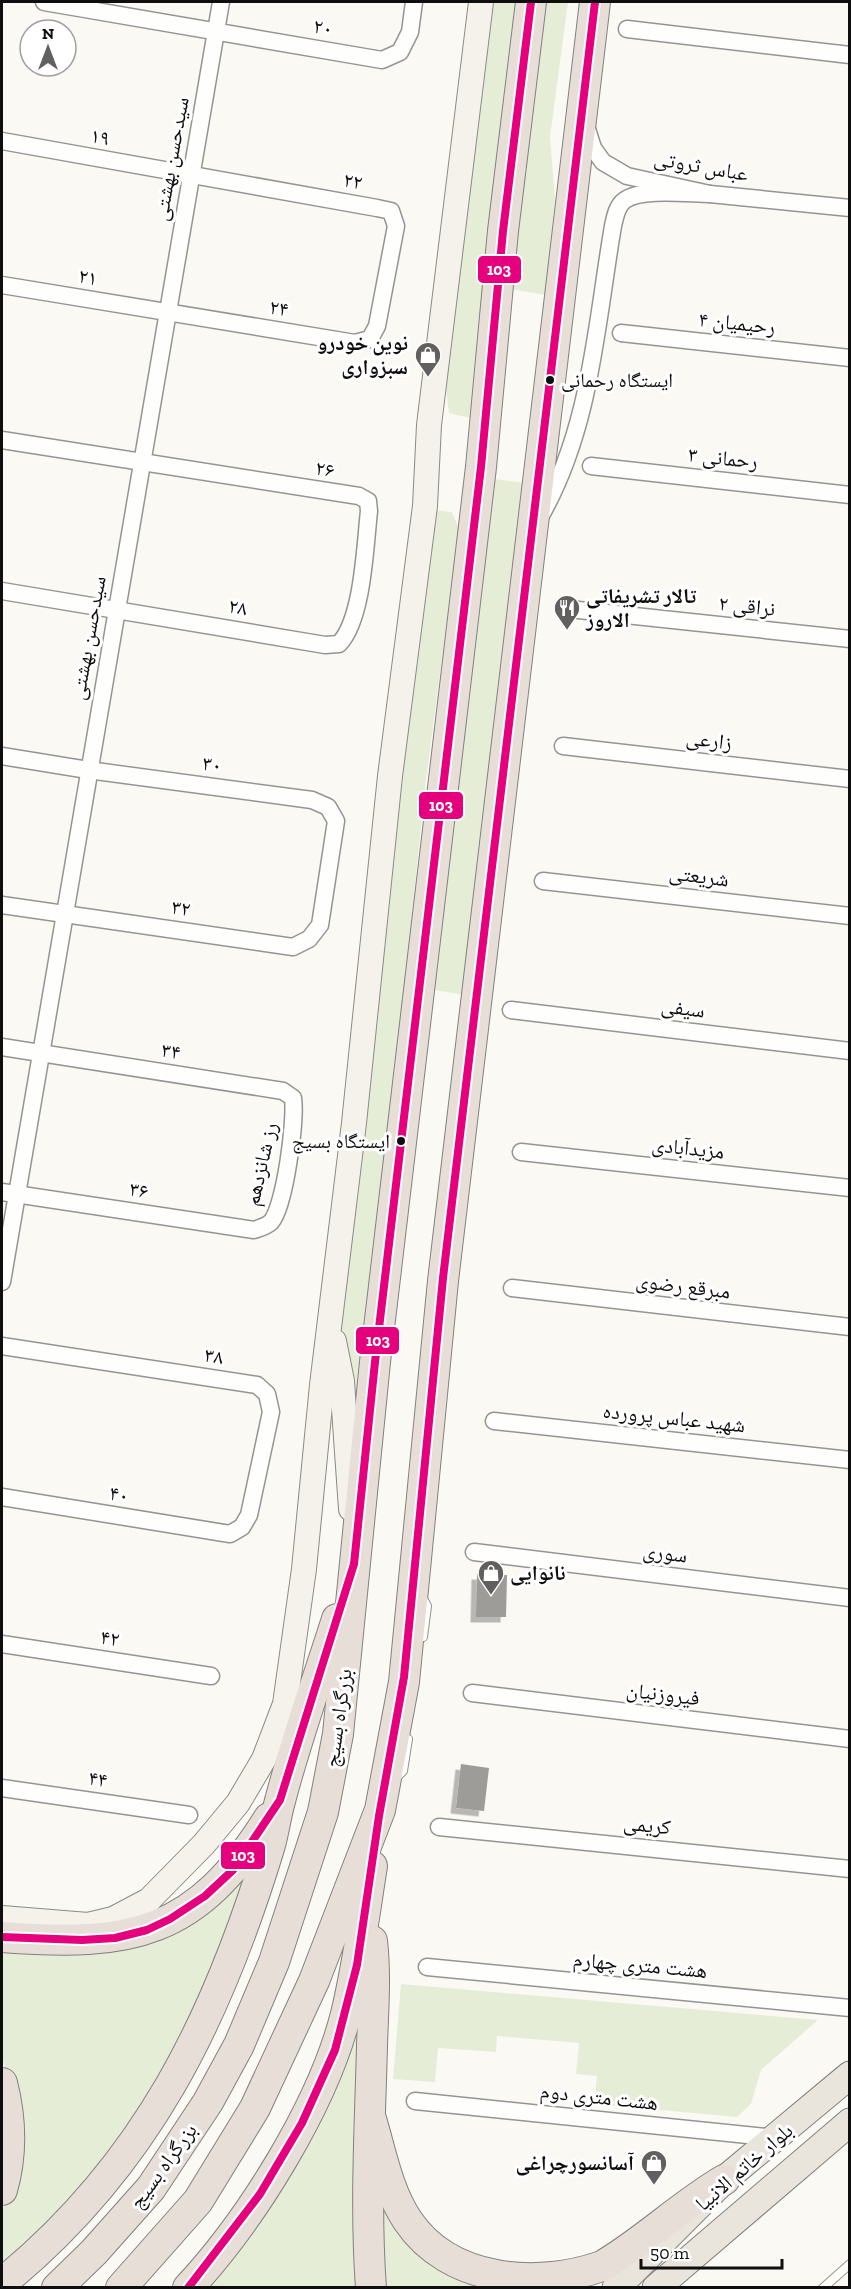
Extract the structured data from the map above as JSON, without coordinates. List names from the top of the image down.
{
  "streets": {
    "highway": ["بزرگراه بسیج"],
    "main road": ["بلوار خاتم الانبیا"],
    "street": [
      "۲۰",
      "۱۹",
      "سیدحسن بهشتی",
      "عباس ثروتی",
      "۲۲",
      "۲۱",
      "۲۴",
      "رحیمیان ۴",
      "رحمانی ۳",
      "۲۶",
      "نراقی ۲",
      "۲۸",
      "زارعی",
      "۳۰",
      "شریعتی",
      "۳۲",
      "سیفی",
      "۳۴",
      "مزیدآبادی",
      "رز شانزدهم",
      "۳۶",
      "مبرقع رضوی",
      "۳۸",
      "شهید عباس پرورده",
      "۴۰",
      "سوری",
      "۴۲",
      "فیروزنیان",
      "۴۴",
      "کریمی",
      "هشت متری چهارم",
      "هشت متری دوم"
    ]
  },
  "crossings": [
    ["۲۰", "سیدحسن بهشتی"],
    ["۱۹", "سیدحسن بهشتی"],
    ["۱۹", "۲۲"],
    ["سیدحسن بهشتی", "۲۲"],
    ["سیدحسن بهشتی", "۲۱"],
    ["سیدحسن بهشتی", "۲۴"],
    ["سیدحسن بهشتی", "۲۶"],
    ["سیدحسن بهشتی", "۲۸"],
    ["سیدحسن بهشتی", "۳۰"],
    ["سیدحسن بهشتی", "۳۲"],
    ["سیدحسن بهشتی", "۳۴"],
    ["سیدحسن بهشتی", "۳۶"],
    ["۲۲", "۲۴"],
    ["۲۱", "۲۴"],
    ["۲۶", "۲۸"],
    ["۳۰", "۳۲"],
    ["۳۴", "رز شانزدهم"],
    ["رز شانزدهم", "۳۶"],
    ["۳۸", "۴۰"],
    ["هشت متری دوم", "بلوار خاتم الانبیا"]
  ],
  "places": {
    "shop": ["نوین خودرو سبزواری", "نانوایی", "آسانسورچراغی"],
    "other": ["ایستگاه رحمانی", "ایستگاه بسیج"],
    "restaurant": ["تالار تشریفاتی الاروز"]
  },
  "lines": ["transit line 103"],
  "scale_bar": "50 m",
  "north": "top"
}
